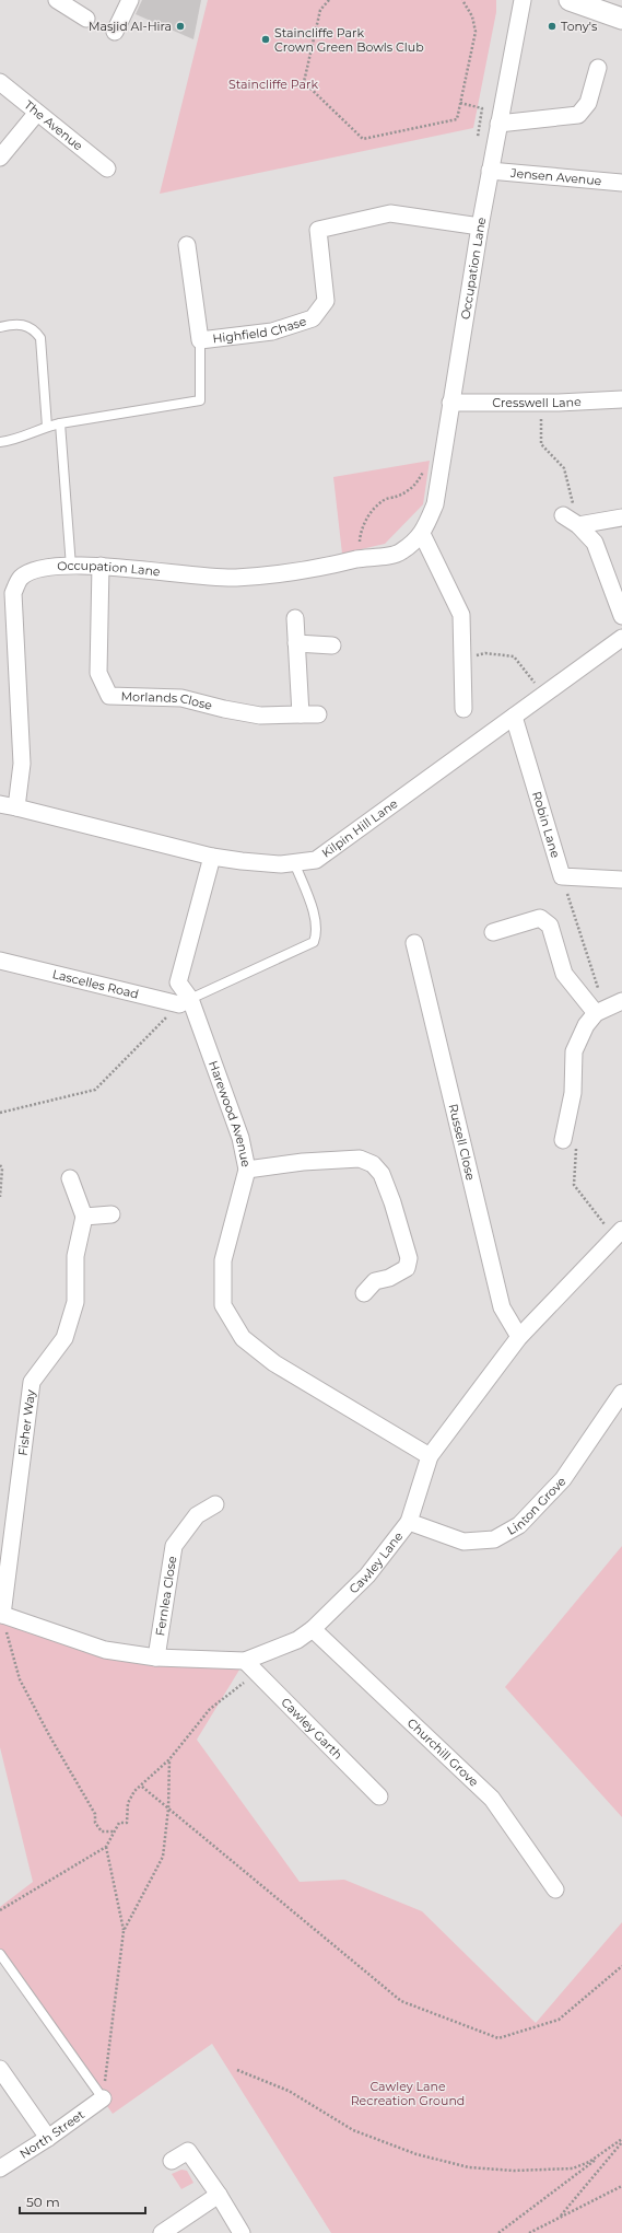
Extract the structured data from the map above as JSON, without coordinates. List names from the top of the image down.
{
  "streets": {
    "street": [
      "The Avenue",
      "Jensen Avenue",
      "Occupation Lane",
      "Highfield Chase",
      "Cresswell Lane",
      "Morlands Close",
      "Robin Lane",
      "Kilpin Hill Lane",
      "Lascelles Road",
      "Harewood Avenue",
      "Russell Close",
      "Fisher Way",
      "Linton Grove",
      "Cawley Lane",
      "Fernlea Close",
      "Cawley Garth",
      "Churchill Grove",
      "North Street"
    ]
  },
  "crossings": [
    ["Jensen Avenue", "Occupation Lane"],
    ["Occupation Lane", "Highfield Chase"],
    ["Occupation Lane", "Cresswell Lane"],
    ["Occupation Lane", "Morlands Close"],
    ["Occupation Lane", "Kilpin Hill Lane"],
    ["Robin Lane", "Kilpin Hill Lane"],
    ["Kilpin Hill Lane", "Harewood Avenue"],
    ["Lascelles Road", "Harewood Avenue"],
    ["Harewood Avenue", "Cawley Lane"],
    ["Russell Close", "Cawley Lane"],
    ["Fisher Way", "Cawley Lane"],
    ["Linton Grove", "Cawley Lane"],
    ["Cawley Lane", "Fernlea Close"],
    ["Cawley Lane", "Cawley Garth"],
    ["Cawley Lane", "Churchill Grove"]
  ],
  "parks": ["Staincliffe Park", "Cawley Lane Recreation Ground"],
  "places": ["Masjid Al-Hira", "Tony's", "Staincliffe Park Crown Green Bowls Club"],
  "scale_bar": "50 m"
}
